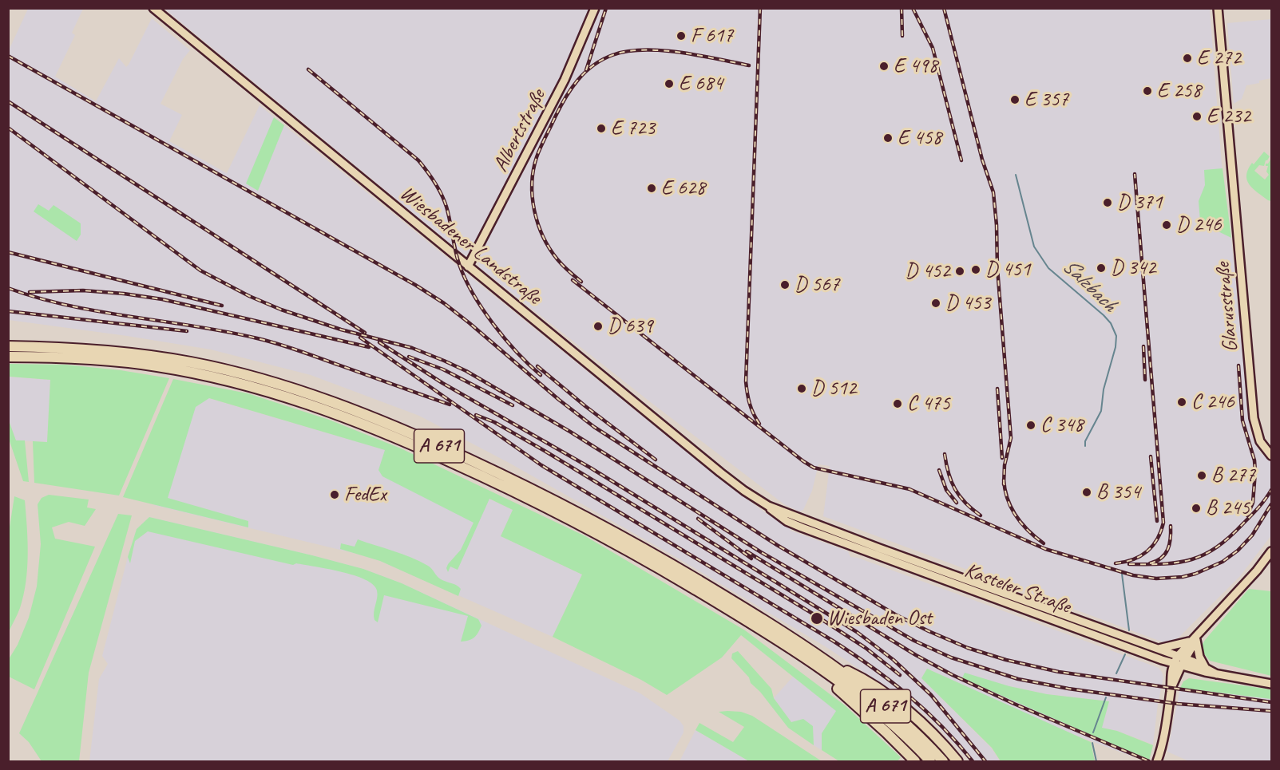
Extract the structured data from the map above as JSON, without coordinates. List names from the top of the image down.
{
  "streets": {
    "highway": ["A 671"],
    "main road": [
      "Albertstraße",
      "Wiesbadener Landstraße",
      "Glarusstraße",
      "Kasteler Straße"
    ]
  },
  "crossings": [
    ["Albertstraße", "Wiesbadener Landstraße"],
    ["Wiesbadener Landstraße", "Kasteler Straße"]
  ],
  "water": ["Salzbach"],
  "places": [
    "F 617",
    "E 272",
    "E 498",
    "E 684",
    "E 258",
    "E 357",
    "E 232",
    "E 723",
    "E 458",
    "E 628",
    "D 371",
    "D 246",
    "D 342",
    "D 451",
    "D 452",
    "D 567",
    "D 453",
    "D 639",
    "D 512",
    "C 246",
    "C 475",
    "C 348",
    "B 277",
    "B 354",
    "FedEx",
    "B 245",
    "Wiesbaden Ost"
  ]
}
